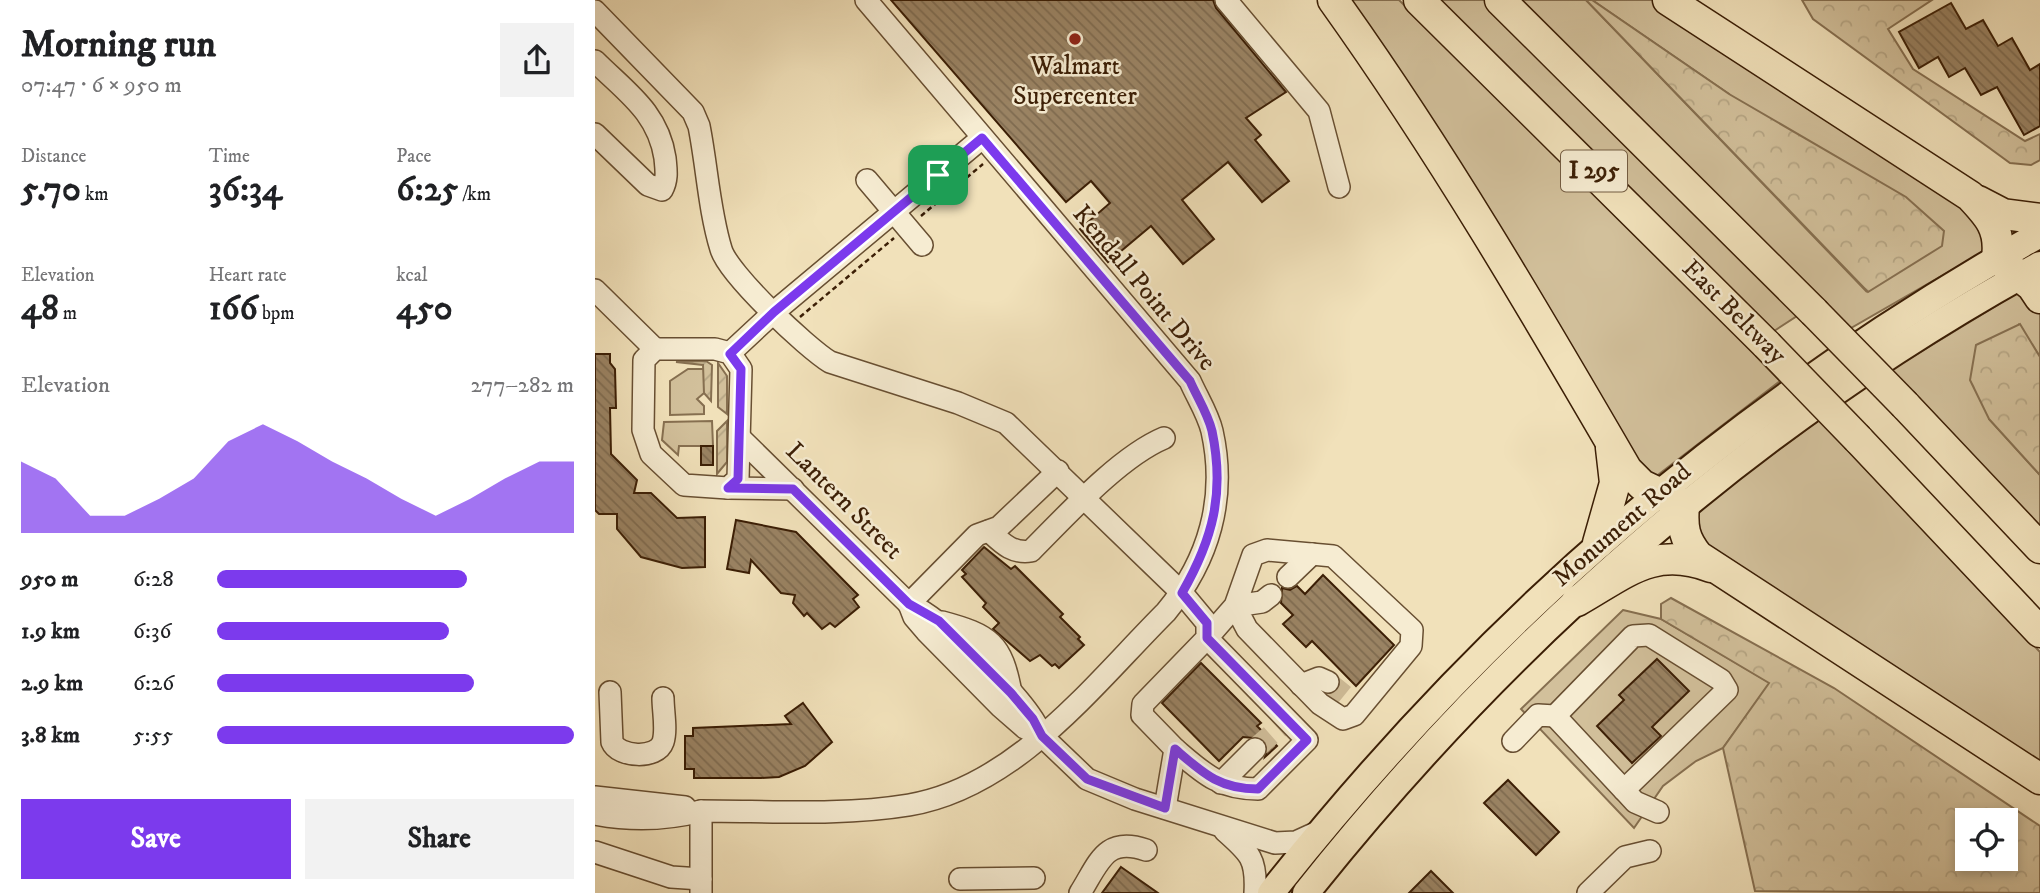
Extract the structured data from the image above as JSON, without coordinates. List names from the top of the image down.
{
  "streets": {
    "highway": ["I 295", "East Beltway"],
    "main road": ["Monument Road"],
    "street": ["Kendall Point Drive", "Lantern Street"]
  },
  "crossings": [
    ["Kendall Point Drive", "Lantern Street"],
    ["Lantern Street", "Monument Road"]
  ],
  "places": ["Walmart Supercenter"],
  "page": {
    "heading": ["Morning run", "07:47 · 6 × 950 m"],
    "stats": [
      ["Distance", "5.70 km"],
      ["Time", "36:34"],
      ["Pace", "6:25 /km"],
      ["Elevation", "48 m"],
      ["Heart rate", "166 bpm"],
      ["kcal", "450"]
    ],
    "chart": ["Elevation", "277–282 m"],
    "list": [
      {
        "name": "950 m",
        "note": "6:28"
      },
      {
        "name": "1.9 km",
        "note": "6:36"
      },
      {
        "name": "2.9 km",
        "note": "6:26"
      },
      {
        "name": "3.8 km",
        "note": "5:55"
      }
    ],
    "buttons": ["Save", "Share"]
  }
}
